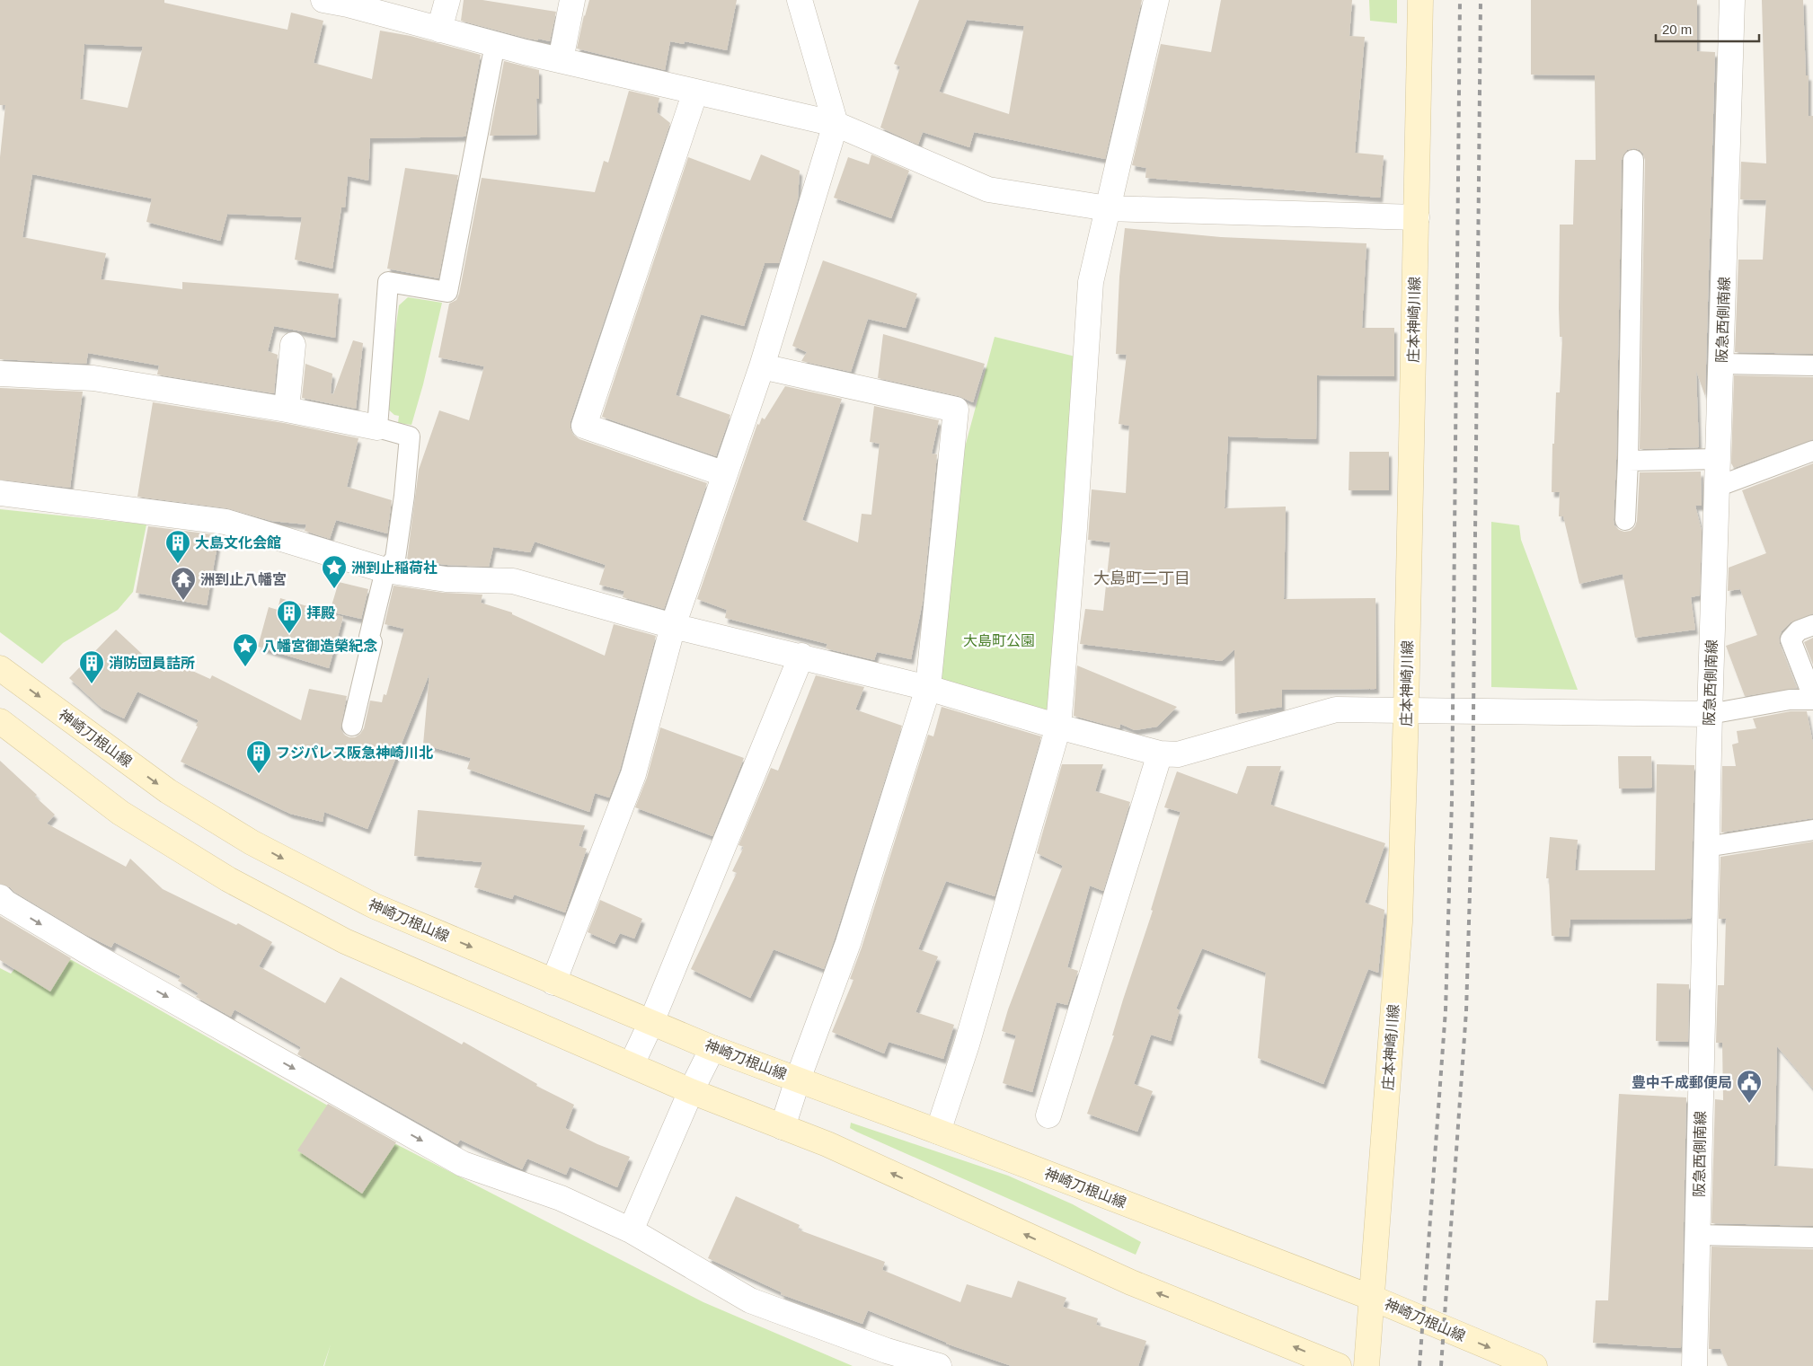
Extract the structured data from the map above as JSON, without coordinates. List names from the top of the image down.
{
  "streets": {
    "street": ["庄本神崎川線", "阪急西側南線", "神崎刀根山線"]
  },
  "crossings": [
    ["庄本神崎川線", "神崎刀根山線"]
  ],
  "districts": ["大島町二丁目"],
  "parks": ["大島町公園"],
  "places": {
    "building": [
      "大島文化会館",
      "拝殿",
      "消防団員詰所",
      "フジパレス阪急神崎川北"
    ],
    "place": ["洲到止稲荷社", "八幡宮御造榮紀念"],
    "temple": ["洲到止八幡宮"],
    "public building": ["豊中千成郵便局"]
  },
  "scale_bar": "20 m"
}
